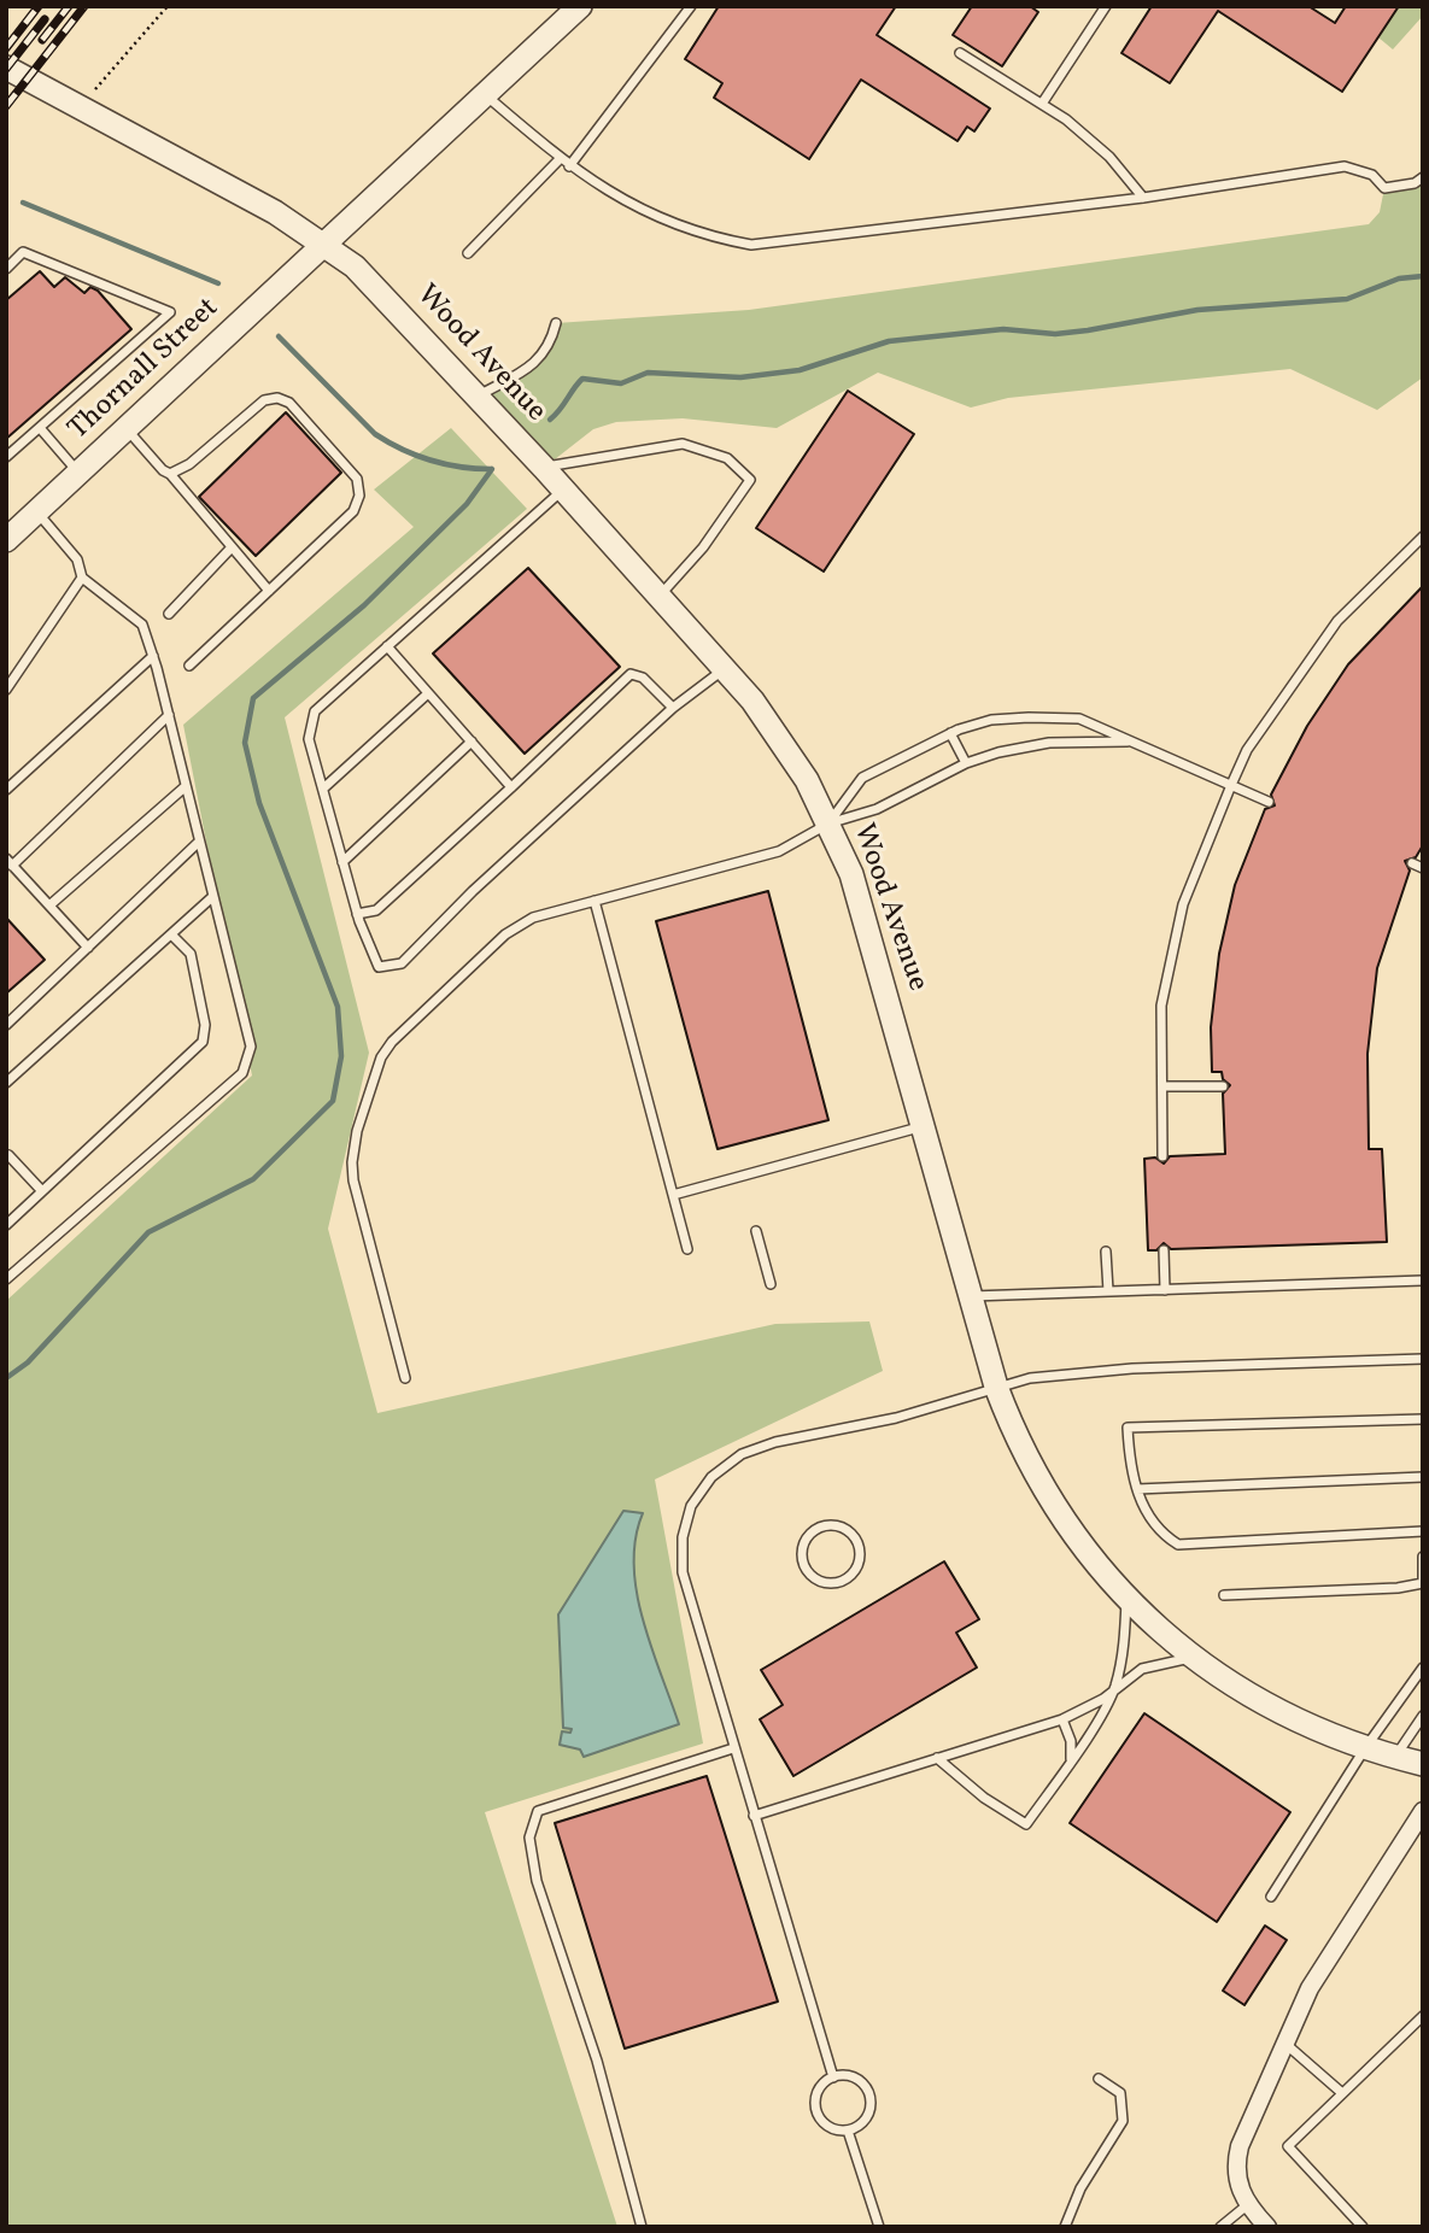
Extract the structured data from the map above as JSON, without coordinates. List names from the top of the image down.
{
  "streets": {
    "street": ["Wood Avenue", "Thornall Street"]
  },
  "crossings": [
    ["Wood Avenue", "Thornall Street"]
  ]
}
